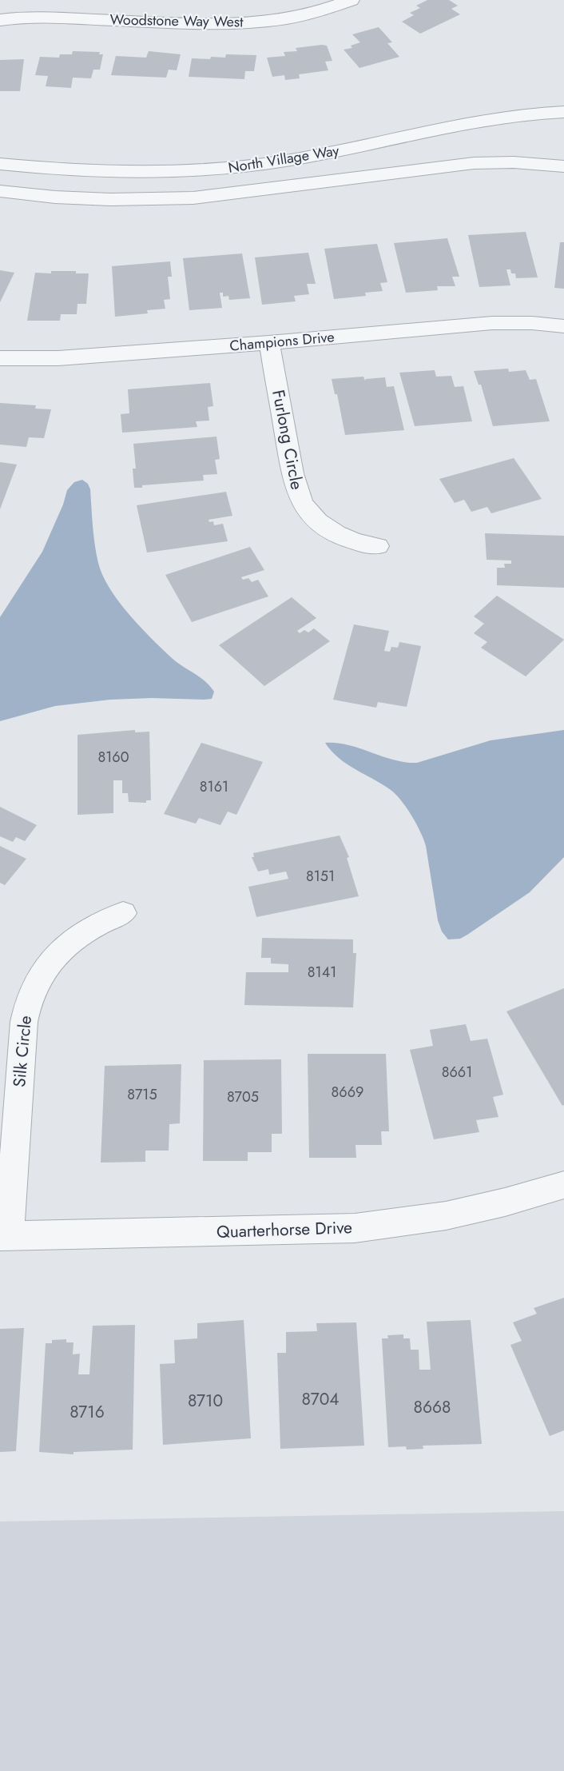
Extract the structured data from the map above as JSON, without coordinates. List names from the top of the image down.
{
  "streets": {
    "street": [
      "Woodstone Way West",
      "North Village Way",
      "Champions Drive",
      "Furlong Circle",
      "Silk Circle",
      "Quarterhorse Drive"
    ]
  },
  "crossings": [
    ["Champions Drive", "Furlong Circle"],
    ["Silk Circle", "Quarterhorse Drive"]
  ],
  "house_numbers": [
    "8160",
    "8161",
    "8151",
    "8141",
    "8661",
    "8669",
    "8715",
    "8705",
    "8704",
    "8710",
    "8668",
    "8716"
  ]
}
